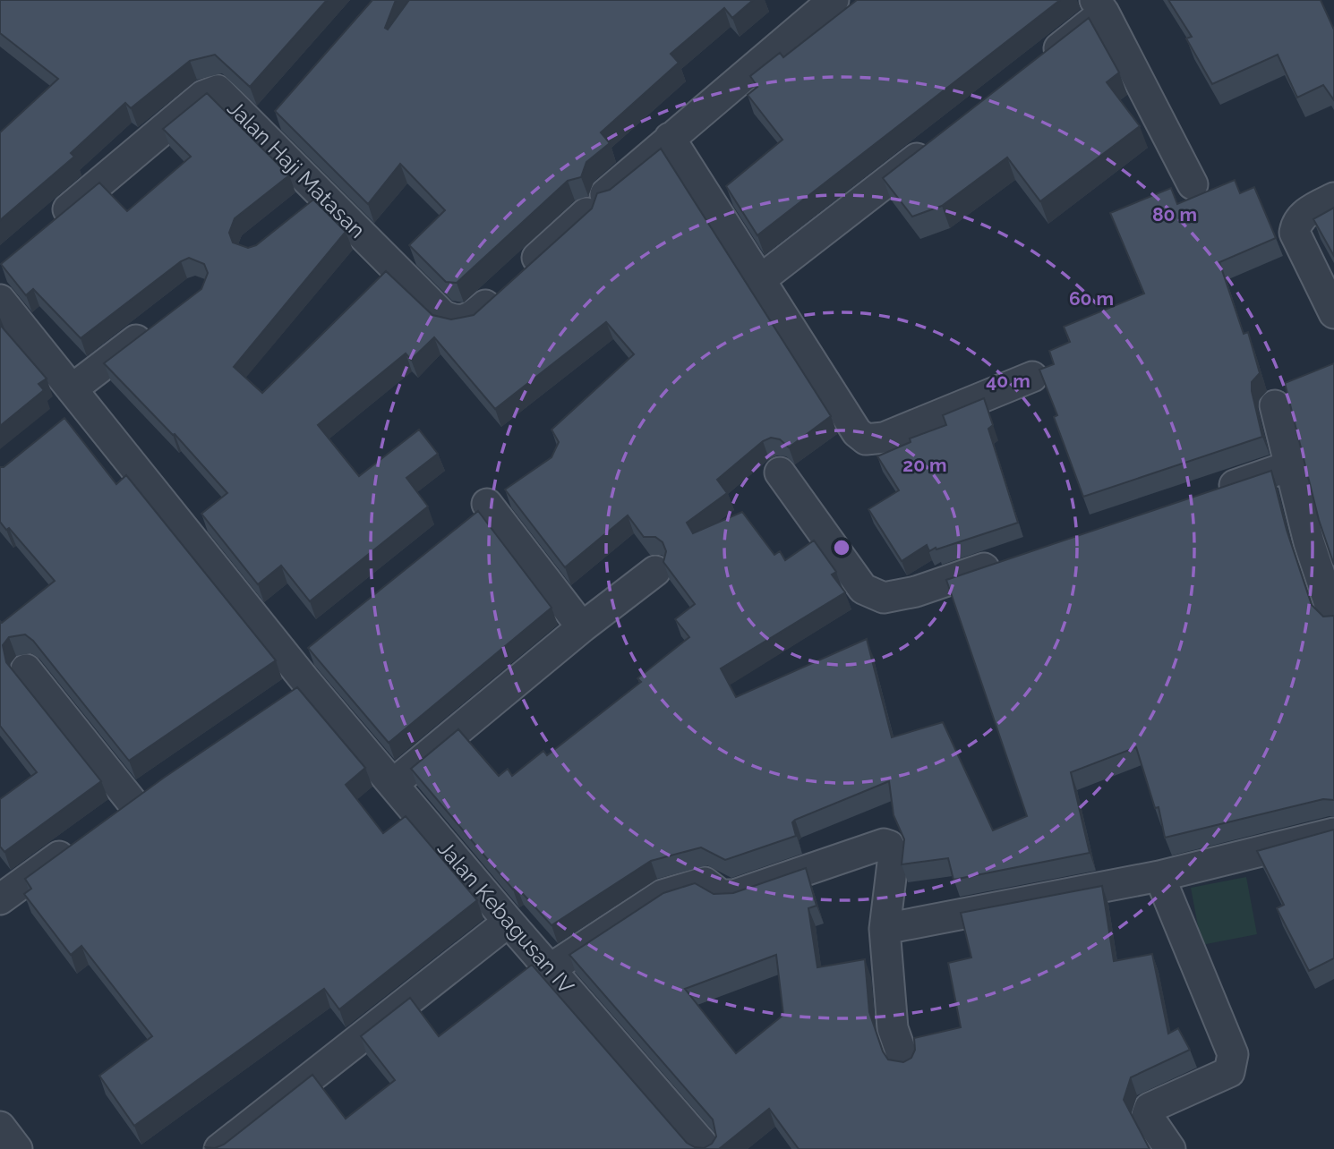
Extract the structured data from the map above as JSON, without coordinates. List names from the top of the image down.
{
  "streets": {
    "street": ["Jalan Haji Matasan", "Jalan Kebagusan IV"]
  },
  "rings": [
    "80 m",
    "60 m",
    "40 m",
    "20 m"
  ]
}
